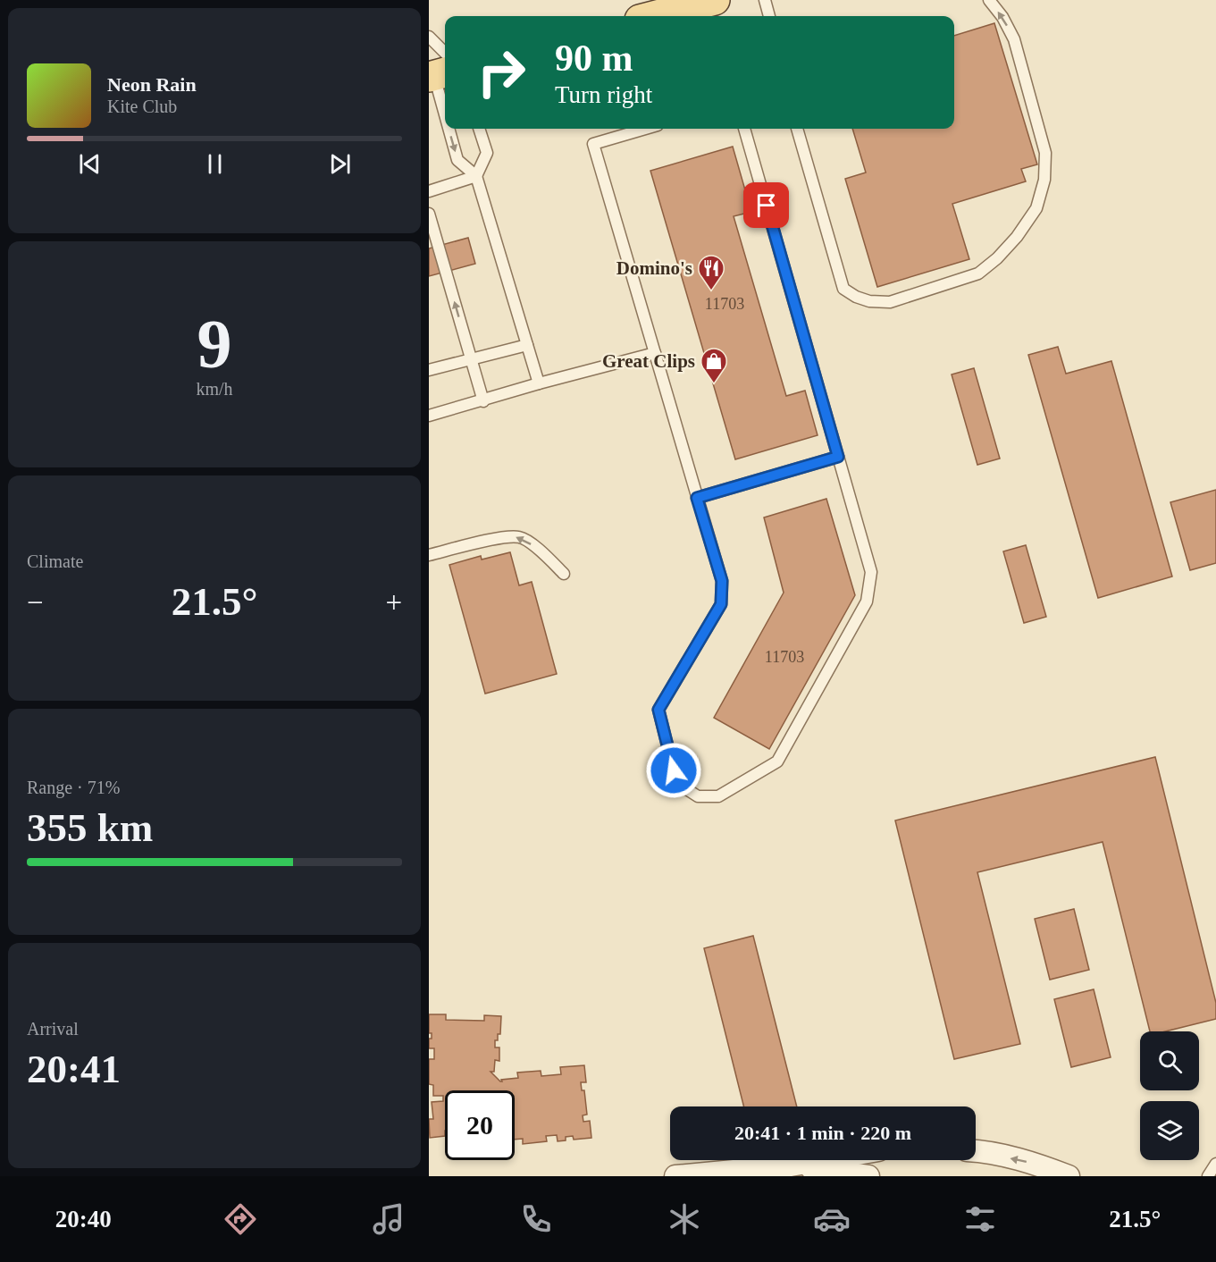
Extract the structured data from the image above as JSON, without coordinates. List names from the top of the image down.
{
  "places": {
    "restaurant": ["Domino's"],
    "shop": ["Great Clips"]
  },
  "house_numbers": ["11703", "11703"],
  "page": {
    "turn": ["90 m", "Turn right"],
    "song": ["Neon Rain", "Kite Club"],
    "tile": [
      ["9", "km/h"],
      "Climate",
      ["Range · 71%", "355 km"],
      ["Arrival", "20:41"]
    ],
    "heat": ["−", "21.5°", "+"],
    "limit": "20",
    "trip": "20:41 · 1 min · 220 m",
    "tabs": ["20:40", "21.5°"]
  }
}
